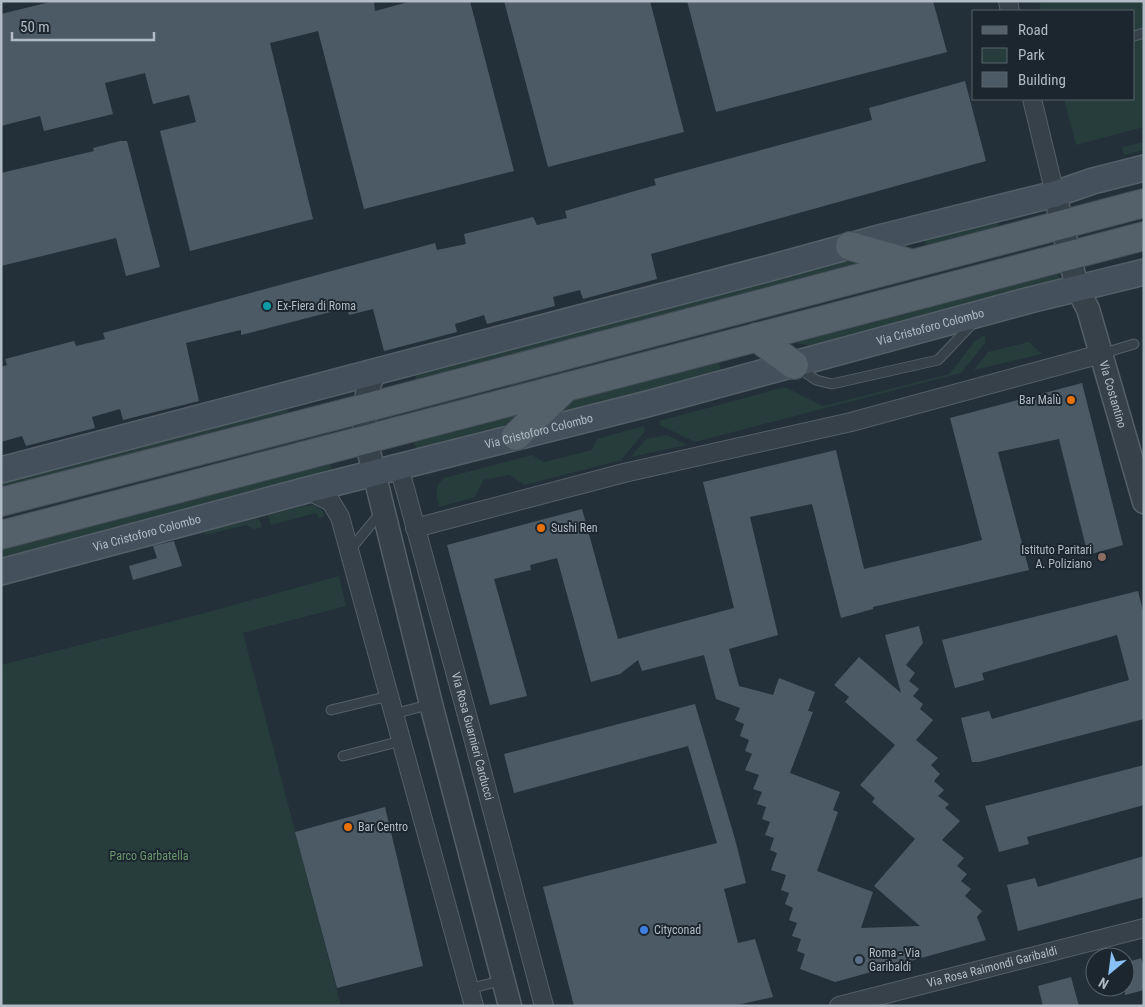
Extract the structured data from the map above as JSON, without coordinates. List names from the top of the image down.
{
  "streets": {
    "main road": ["Via Cristoforo Colombo"],
    "street": ["Via Costantino", "Via Rosa Guarnieri Carducci", "Via Rosa Raimondi Garibaldi"]
  },
  "crossings": [
    ["Via Cristoforo Colombo", "Via Costantino"],
    ["Via Cristoforo Colombo", "Via Rosa Guarnieri Carducci"]
  ],
  "parks": ["Parco Garbatella"],
  "places": [
    "Ex-Fiera di Roma",
    "Bar Malù",
    "Sushi Ren",
    "Istituto Paritari A. Poliziano",
    "Bar Centro",
    "Cityconad",
    "Roma - Via Garibaldi"
  ],
  "legend": ["Road", "Park", "Building"],
  "scale_bar": "50 m",
  "north": "bottom left"
}
